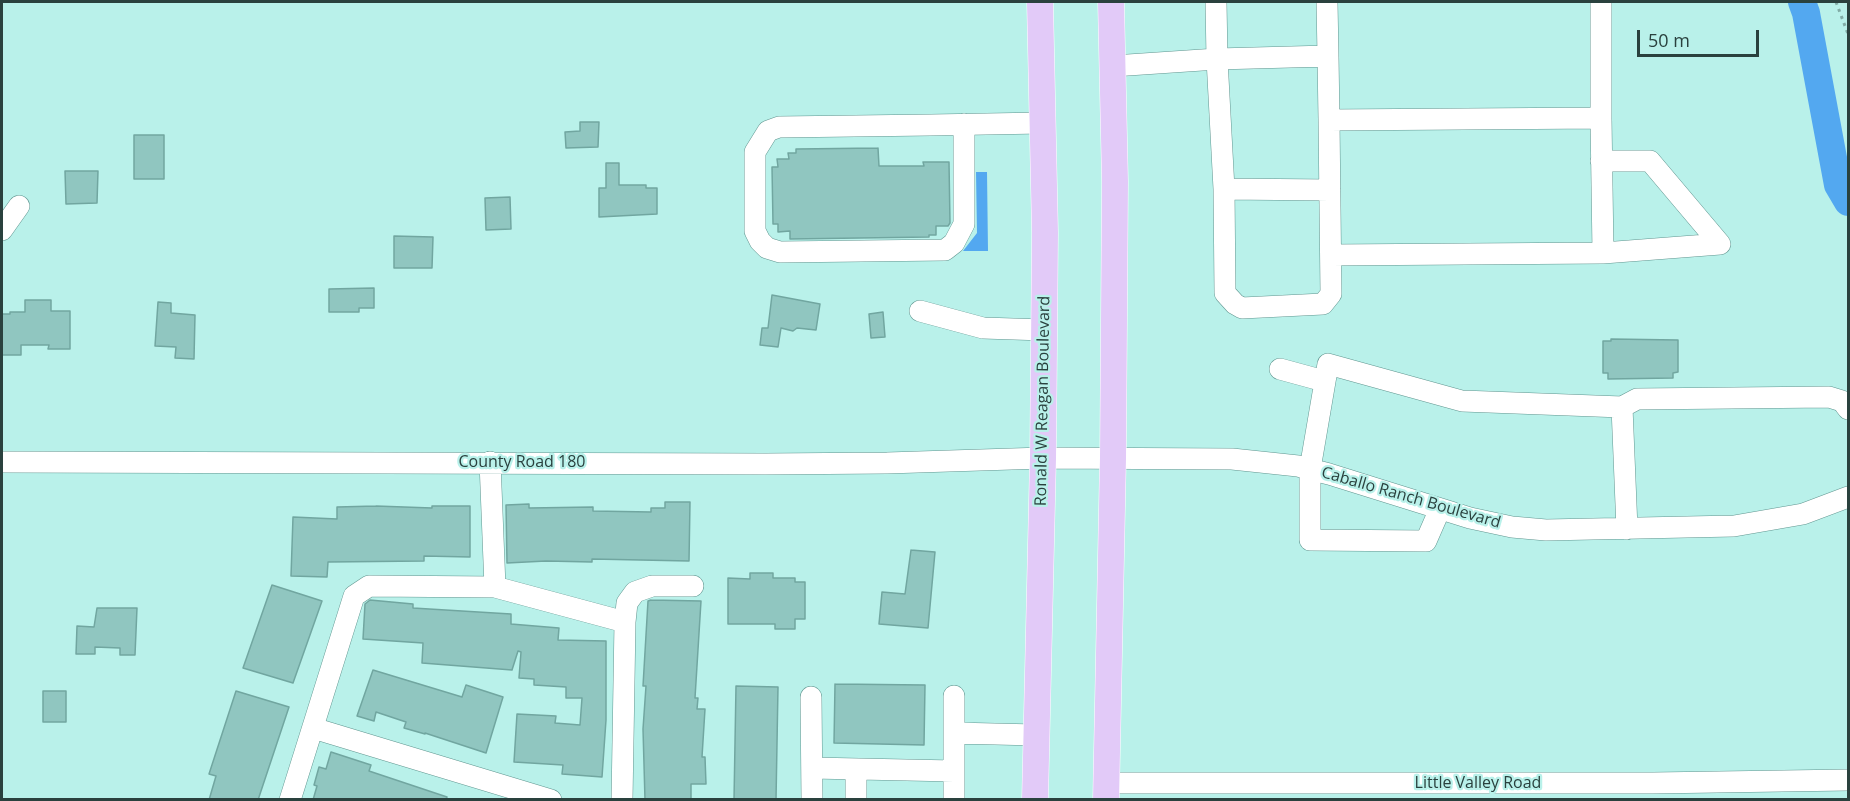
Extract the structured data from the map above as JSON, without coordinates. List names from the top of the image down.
{
  "streets": {
    "main road": ["Ronald W Reagan Boulevard"],
    "street": ["County Road 180", "Caballo Ranch Boulevard", "Little Valley Road"]
  },
  "crossings": [
    ["Ronald W Reagan Boulevard", "County Road 180"],
    ["Ronald W Reagan Boulevard", "Caballo Ranch Boulevard"],
    ["County Road 180", "Caballo Ranch Boulevard"]
  ],
  "scale_bar": "50 m"
}
